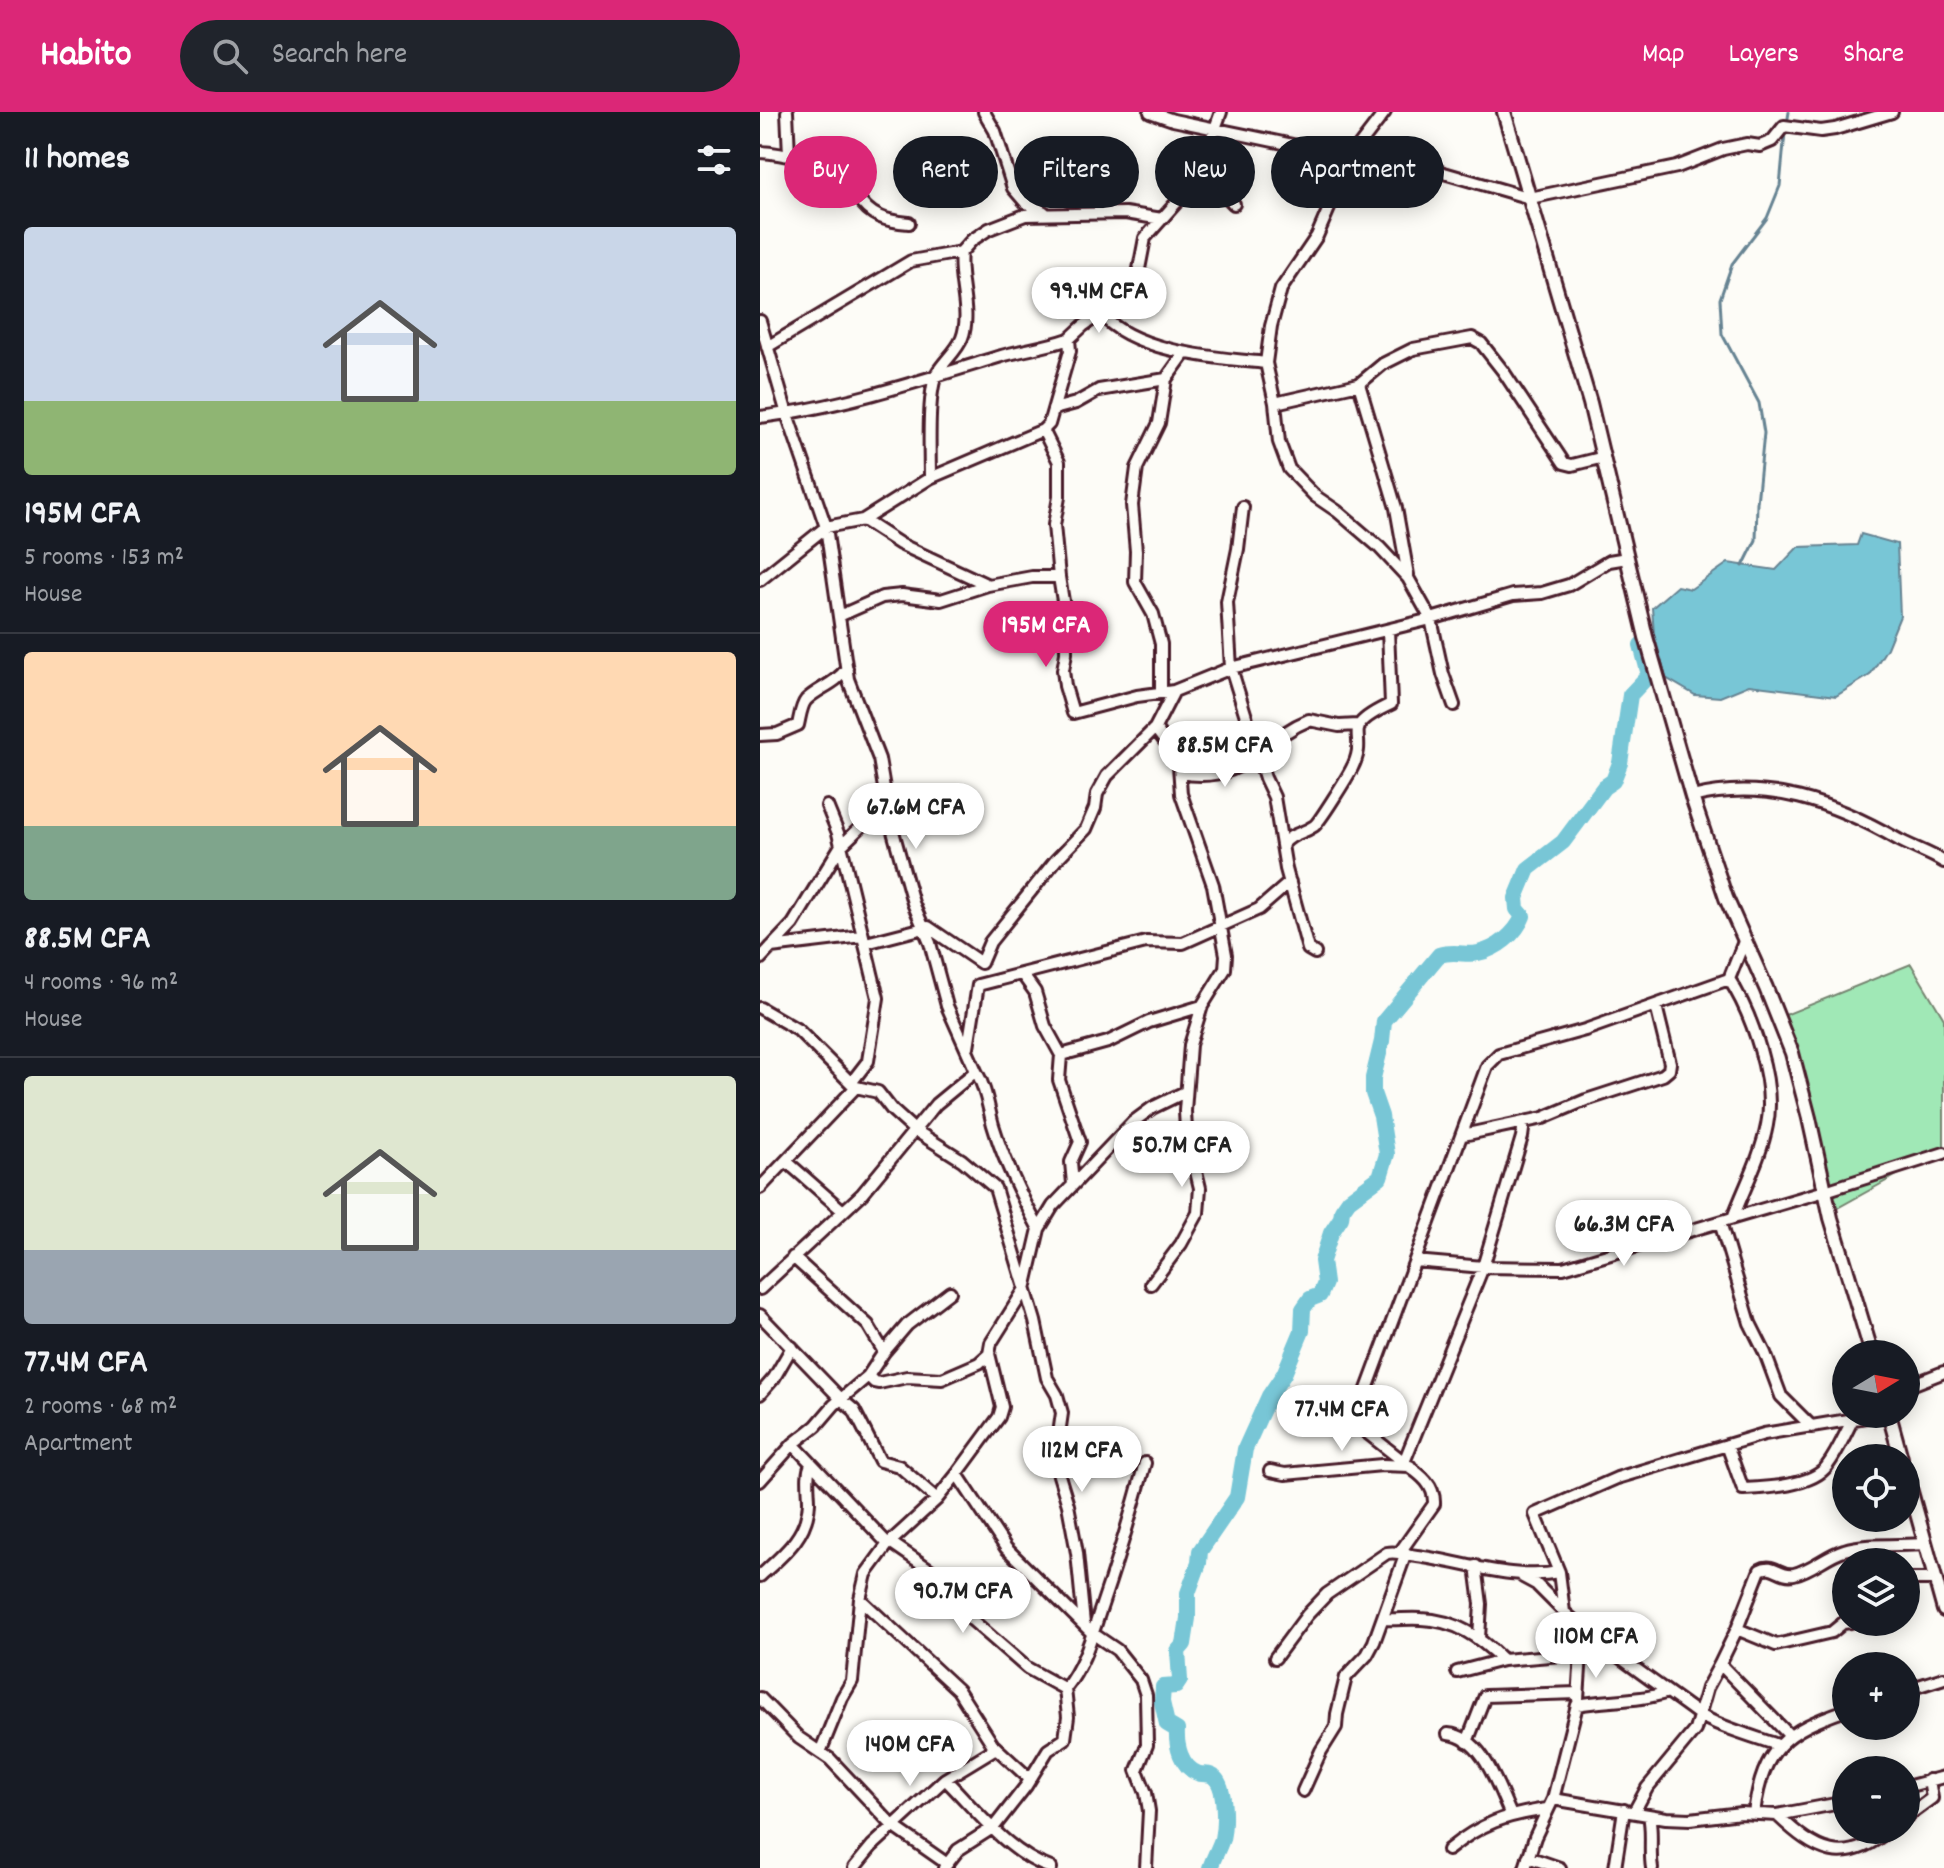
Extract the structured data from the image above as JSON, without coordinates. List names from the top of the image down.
{
  "north": "right",
  "page": {
    "header": "Habito",
    "search": "Search here",
    "nav": ["Map", "Layers", "Share"],
    "heading": "11 homes",
    "chip": [
      "Buy",
      "Rent",
      "Filters",
      "New",
      "Apartment"
    ],
    "list": [
      {
        "name": "195M CFA",
        "note": "5 rooms · 153 m² · House"
      },
      {
        "name": "88.5M CFA",
        "note": "4 rooms · 96 m² · House"
      },
      {
        "name": "77.4M CFA",
        "note": "2 rooms · 68 m² · Apartment"
      }
    ],
    "price": [
      "99.4M CFA",
      "195M CFA",
      "88.5M CFA",
      "67.6M CFA",
      "50.7M CFA",
      "66.3M CFA",
      "77.4M CFA",
      "112M CFA",
      "90.7M CFA",
      "110M CFA",
      "140M CFA"
    ],
    "map_buttons": ["+", "−"]
  }
}
